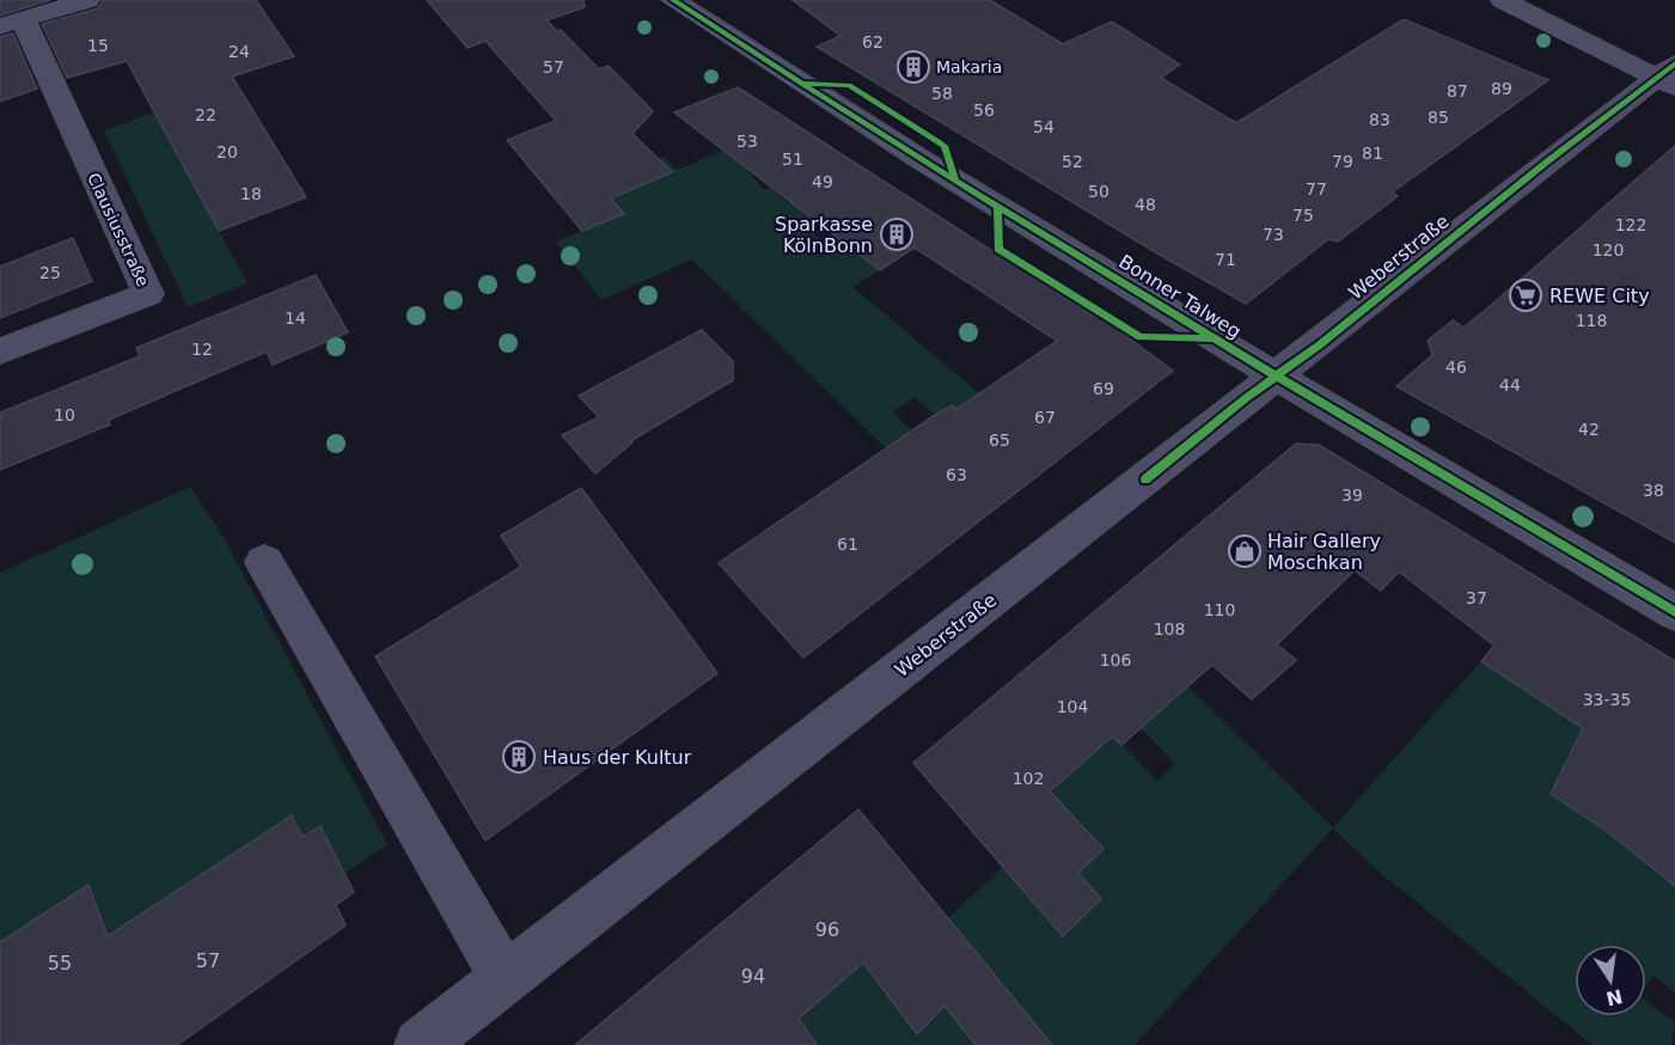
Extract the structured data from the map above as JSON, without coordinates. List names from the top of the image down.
{
  "streets": {
    "street": ["Clausiusstraße", "Weberstraße", "Bonner Talweg"]
  },
  "crossings": [
    ["Weberstraße", "Bonner Talweg"]
  ],
  "places": {
    "building": ["Makaria", "Sparkasse KölnBonn", "Haus der Kultur"],
    "supermarket": ["REWE City"],
    "shop": ["Hair Gallery Moschkan"]
  },
  "house_numbers": [
    "62",
    "15",
    "24",
    "57",
    "89",
    "87",
    "58",
    "56",
    "22",
    "85",
    "83",
    "54",
    "53",
    "20",
    "81",
    "51",
    "52",
    "79",
    "49",
    "77",
    "50",
    "18",
    "48",
    "75",
    "122",
    "73",
    "120",
    "71",
    "25",
    "14",
    "118",
    "12",
    "46",
    "44",
    "69",
    "10",
    "67",
    "42",
    "65",
    "63",
    "38",
    "39",
    "61",
    "37",
    "110",
    "108",
    "106",
    "33-35",
    "104",
    "102",
    "96",
    "57",
    "55",
    "94"
  ],
  "north": "bottom"
}
